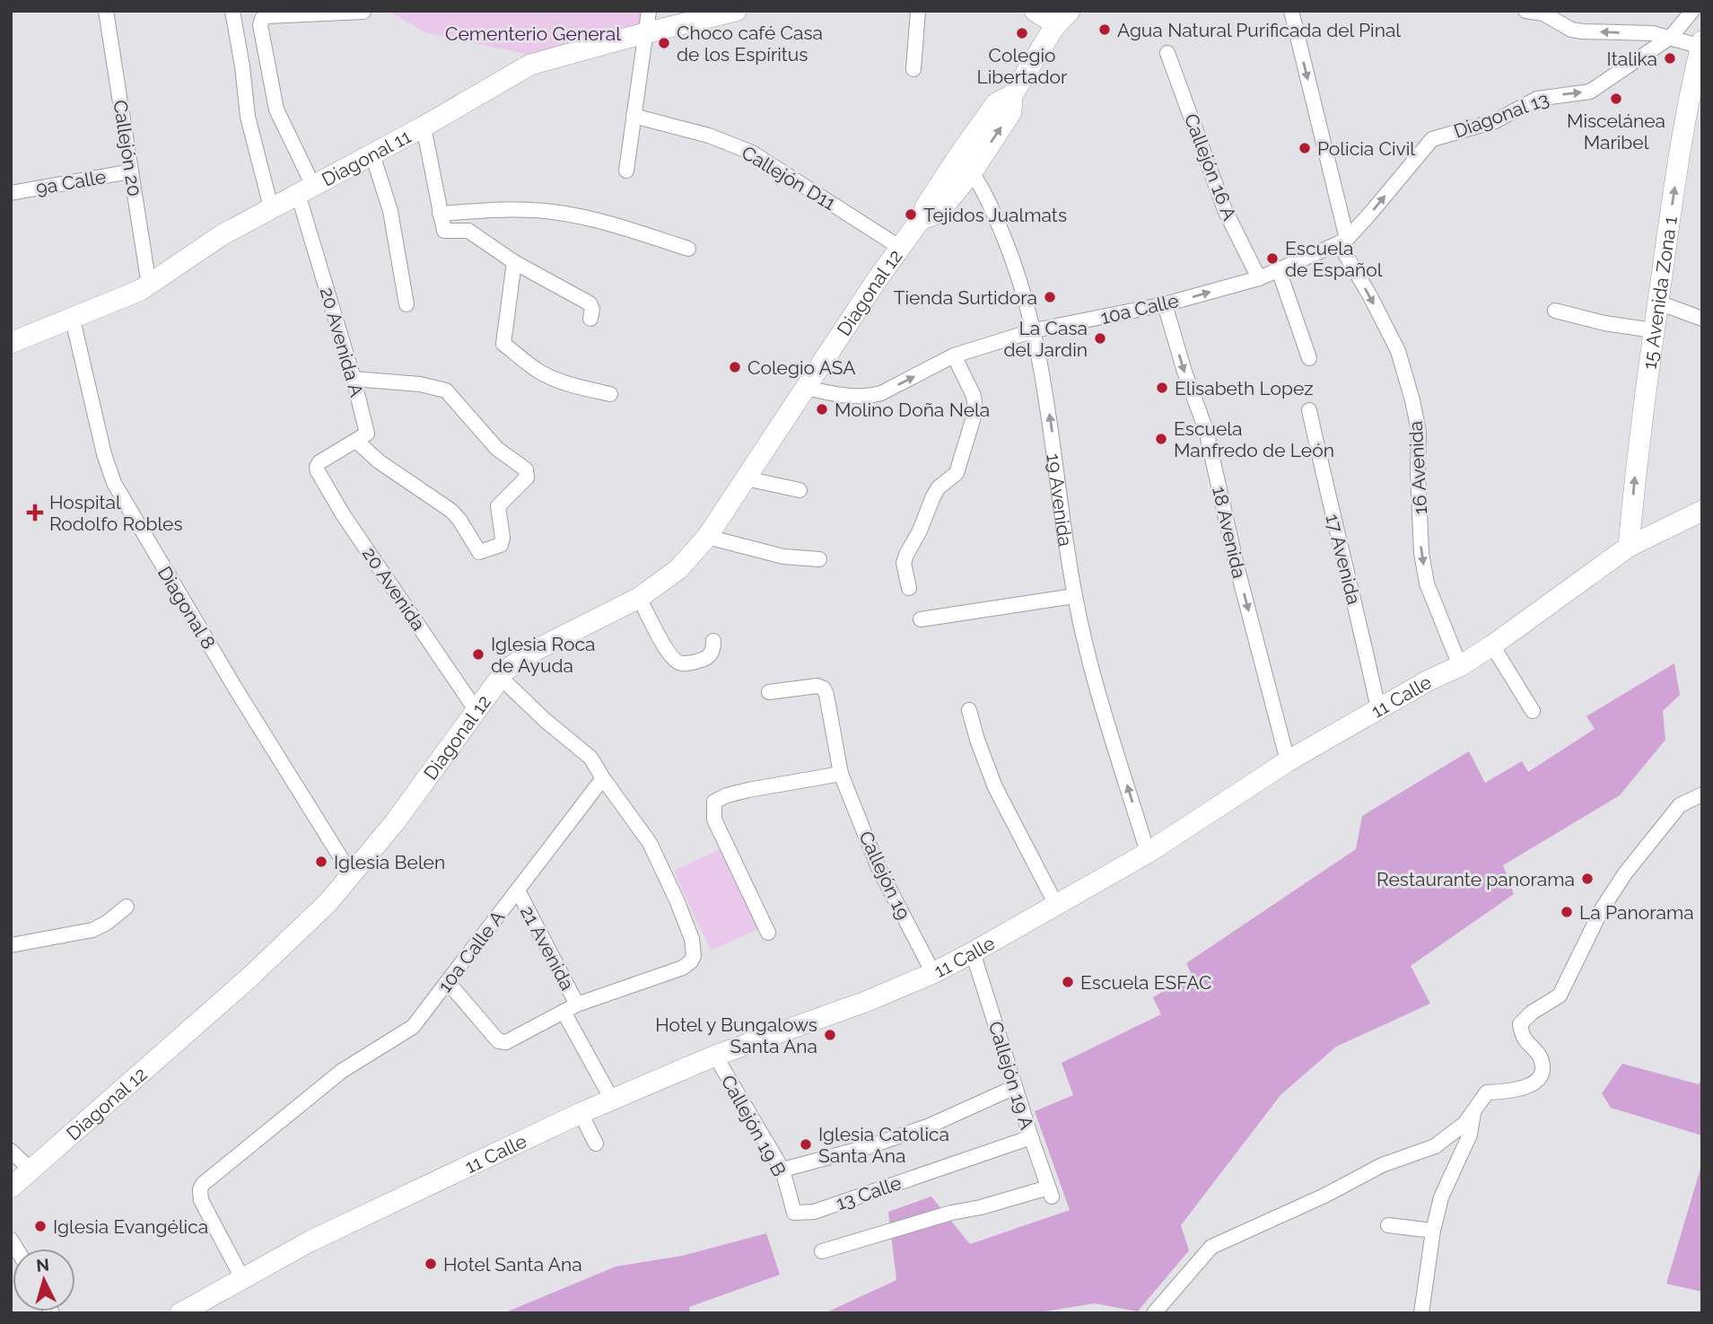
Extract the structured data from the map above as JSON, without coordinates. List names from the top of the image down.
{
  "streets": {
    "street": [
      "Diagonal 13",
      "Callejón 20",
      "Diagonal 11",
      "Callejón 16 A",
      "Callejón D11",
      "9a Calle",
      "Diagonal 12",
      "15 Avenida Zona 1",
      "10a Calle",
      "20 Avenida A",
      "16 Avenida",
      "19 Avenida",
      "18 Avenida",
      "17 Avenida",
      "20 Avenida",
      "Diagonal 8",
      "11 Calle",
      "Callejón 19",
      "21 Avenida",
      "10a Calle A",
      "Callejón 19 A",
      "Callejón 19 B",
      "13 Calle"
    ]
  },
  "crossings": [
    ["Diagonal 13", "10a Calle"],
    ["Callejón 20", "Diagonal 11"],
    ["Callejón 20", "9a Calle"],
    ["Diagonal 11", "20 Avenida A"],
    ["Diagonal 11", "Diagonal 8"],
    ["Callejón 16 A", "10a Calle"],
    ["Callejón D11", "Diagonal 12"],
    ["Diagonal 12", "10a Calle"],
    ["Diagonal 12", "19 Avenida"],
    ["Diagonal 12", "20 Avenida"],
    ["Diagonal 12", "Diagonal 8"],
    ["15 Avenida Zona 1", "11 Calle"],
    ["10a Calle", "16 Avenida"],
    ["10a Calle", "19 Avenida"],
    ["10a Calle", "18 Avenida"],
    ["20 Avenida A", "20 Avenida"],
    ["16 Avenida", "11 Calle"],
    ["19 Avenida", "11 Calle"],
    ["18 Avenida", "11 Calle"],
    ["17 Avenida", "11 Calle"],
    ["11 Calle", "Callejón 19"],
    ["11 Calle", "21 Avenida"],
    ["11 Calle", "10a Calle A"],
    ["11 Calle", "Callejón 19 A"],
    ["11 Calle", "Callejón 19 B"],
    ["21 Avenida", "10a Calle A"],
    ["Callejón 19 A", "13 Calle"],
    ["Callejón 19 B", "13 Calle"]
  ],
  "one_way": [
    "Diagonal 13",
    "15 Avenida Zona 1",
    "10a Calle",
    "16 Avenida",
    "19 Avenida",
    "18 Avenida"
  ],
  "parks": ["Cementerio General"],
  "places": {
    "other": [
      "Agua Natural Purificada del Pinal",
      "Colegio Libertador",
      "Choco café Casa de los Espíritus",
      "Italika",
      "Miscelánea Maribel",
      "Policia Civil",
      "Tejidos Jualmats",
      "Escuela de Español",
      "Tienda Surtidora",
      "La Casa del Jardin",
      "Colegio ASA",
      "Elisabeth Lopez",
      "Molino Doña Nela",
      "Escuela Manfredo de León",
      "Iglesia Roca de Ayuda",
      "Iglesia Belen",
      "Restaurante panorama",
      "La Panorama",
      "Escuela ESFAC",
      "Hotel y Bungalows Santa Ana",
      "Iglesia Catolica Santa Ana",
      "Iglesia Evangélica",
      "Hotel Santa Ana"
    ],
    "health": ["Hospital Rodolfo Robles"]
  },
  "north": "top"
}
